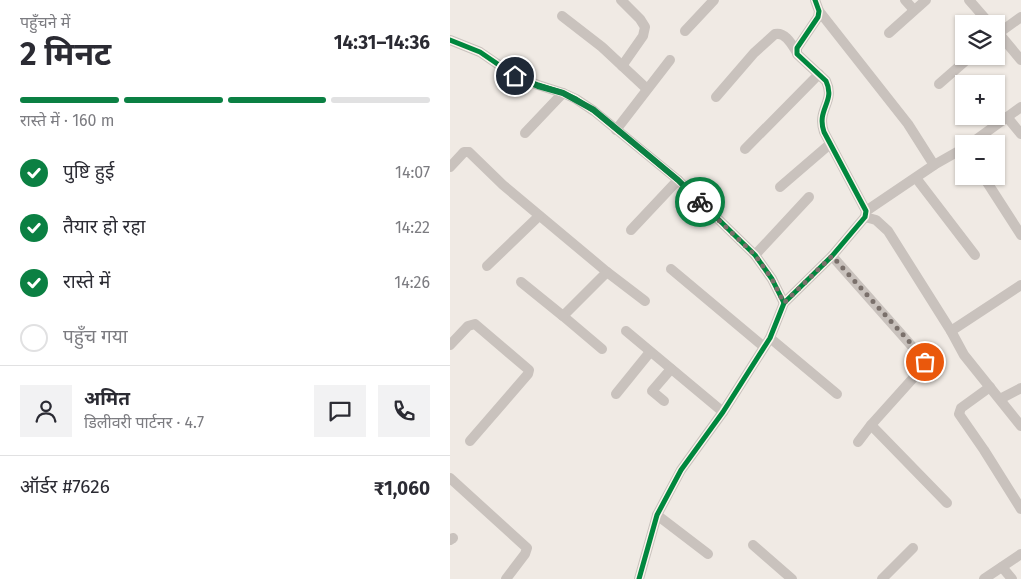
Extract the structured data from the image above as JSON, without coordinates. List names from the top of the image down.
{
  "page": {
    "heading": ["2 मिनट", "पहुँचने में", "14:31–14:36"],
    "panel": [
      "अमित",
      "डिलीवरी पार्टनर · 4.7",
      "ऑर्डर #7626",
      "₹1,060"
    ],
    "map_buttons": ["+", "−"],
    "bar": "रास्ते में · 160 m",
    "list": [
      ["पुष्टि हुई", "14:07"],
      ["तैयार हो रहा", "14:22"],
      ["रास्ते में", "14:26"],
      "पहुँच गया"
    ]
  }
}
